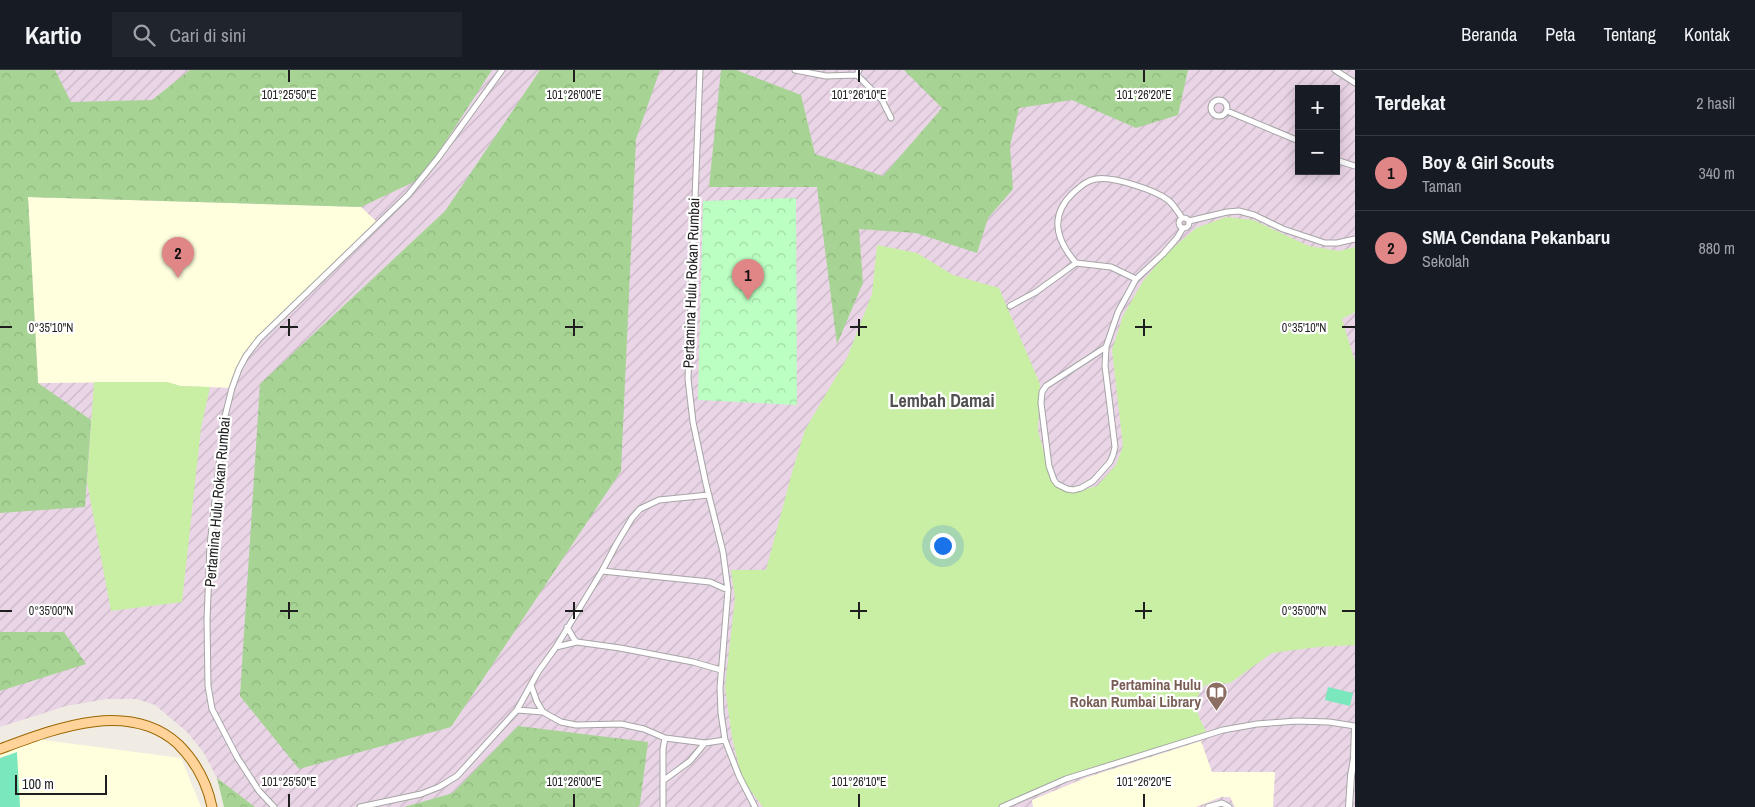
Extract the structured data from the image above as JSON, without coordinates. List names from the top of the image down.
{
  "streets": {
    "street": ["Pertamina Hulu Rokan Rumbai"]
  },
  "districts": ["Lembah Damai"],
  "places": {
    "library": ["Pertamina Hulu Rokan Rumbai Library"]
  },
  "scale_bar": "100 m",
  "page": {
    "header": "Kartio",
    "search": "Cari di sini",
    "nav": [
      "Beranda",
      "Peta",
      "Tentang",
      "Kontak"
    ],
    "heading": ["Terdekat", "2 hasil"],
    "map_buttons": ["+", "−"],
    "list": [
      {
        "mark": "1",
        "name": "Boy & Girl Scouts",
        "note": "Taman",
        "value": "340 m"
      },
      {
        "mark": "2",
        "name": "SMA Cendana Pekanbaru",
        "note": "Sekolah",
        "value": "880 m"
      }
    ],
    "pins": ["2", "1"],
    "scale": "100 m"
  },
  "coordinates": [
    "101°25'50\"E",
    "101°26'00\"E",
    "101°26'10\"E",
    "101°26'20\"E",
    "0°35'10\"N",
    "0°35'00\"N"
  ]
}
